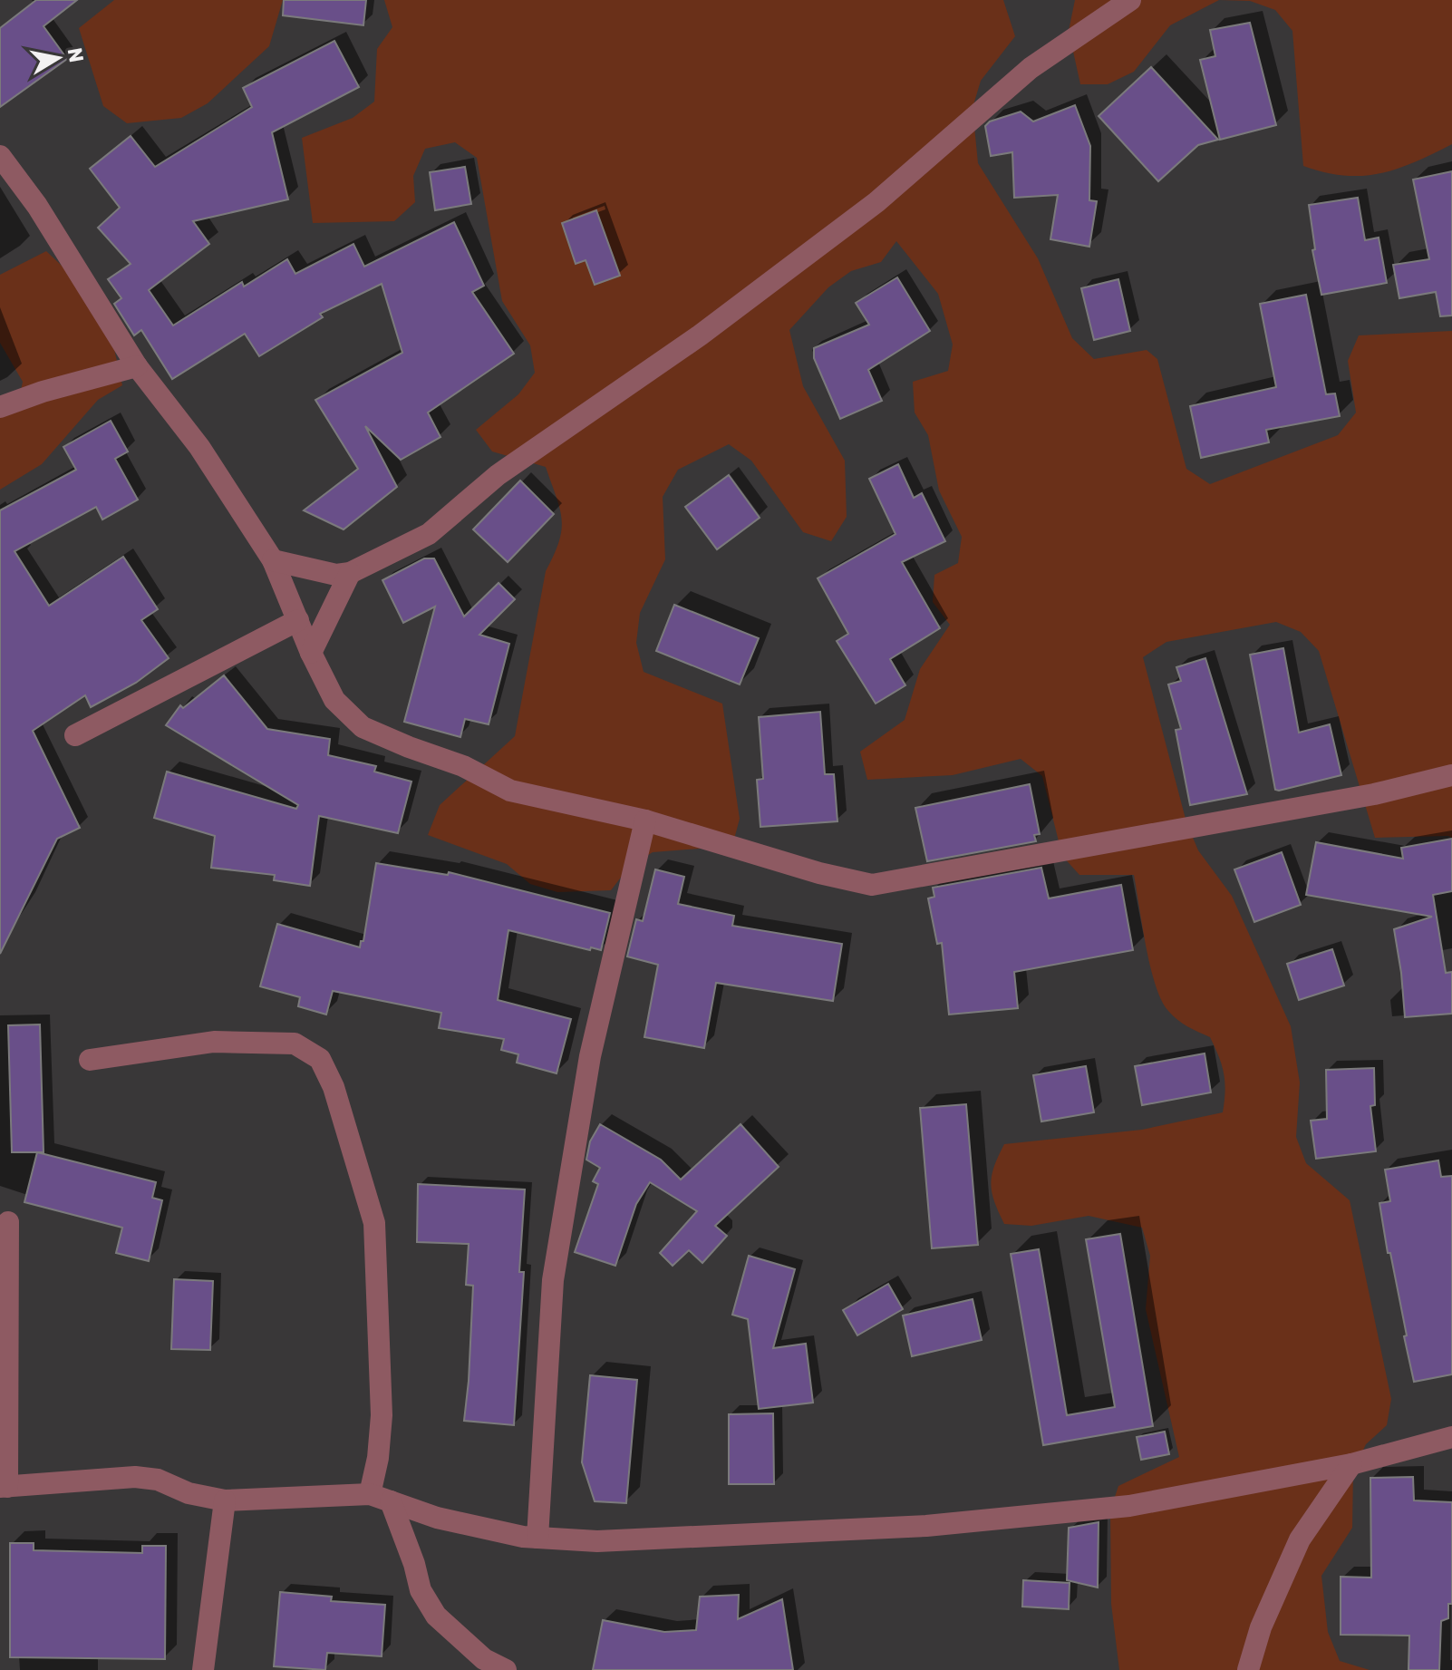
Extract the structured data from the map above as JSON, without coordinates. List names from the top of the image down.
{
  "north": "right"
}
